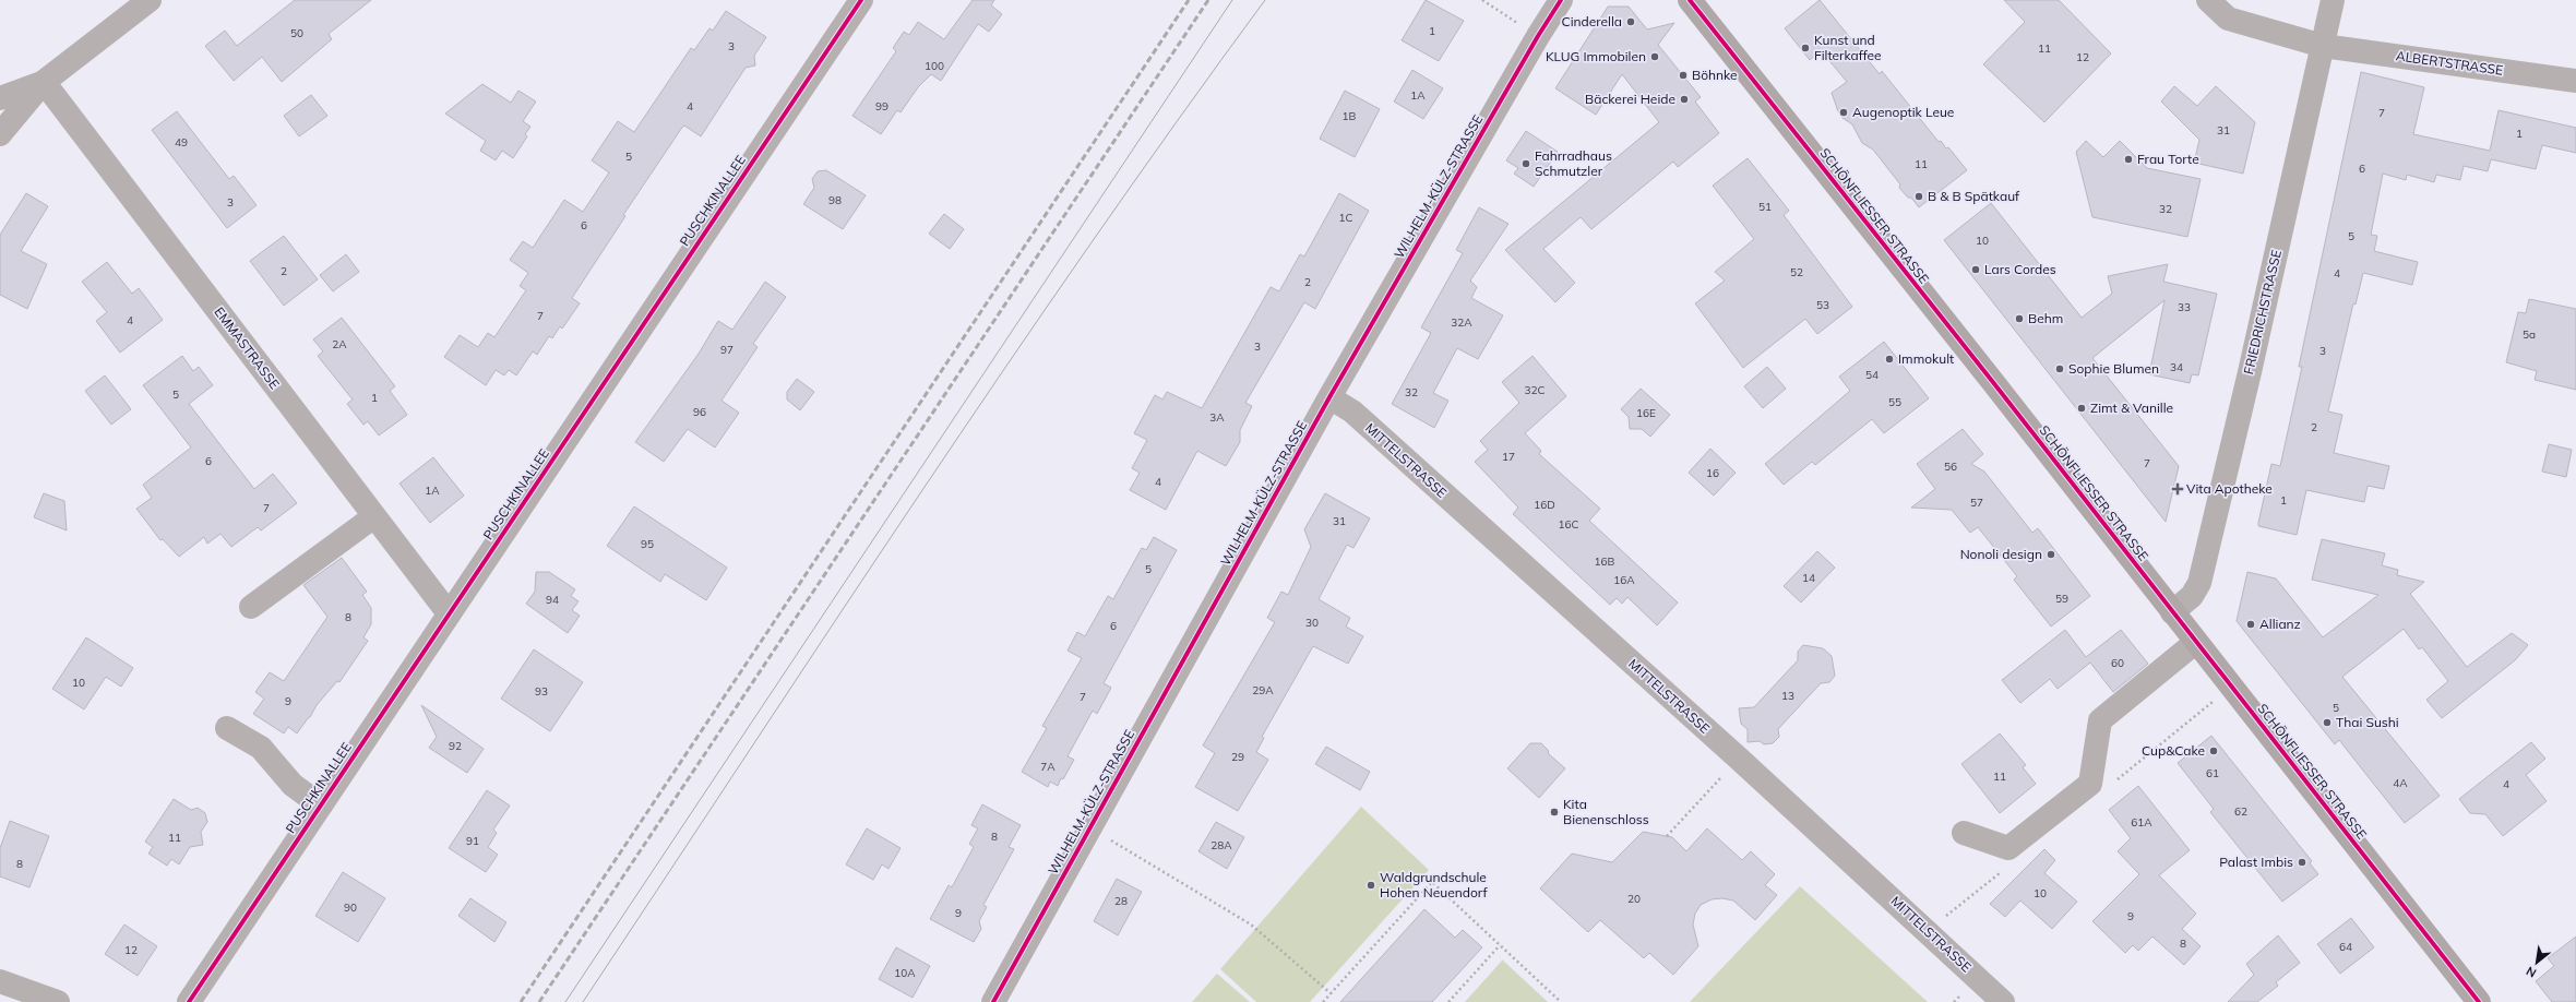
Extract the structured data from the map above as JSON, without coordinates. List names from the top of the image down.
{
  "streets": {
    "main road": ["SCHÖNFLIESSER STRASSE"],
    "street": [
      "ALBERTSTRASSE",
      "WILHELM-KÜLZ-STRASSE",
      "PUSCHKINALLEE",
      "FRIEDRICHSTRASSE",
      "EMMASTRASSE",
      "MITTELSTRASSE"
    ]
  },
  "crossings": [
    ["ALBERTSTRASSE", "FRIEDRICHSTRASSE"],
    ["WILHELM-KÜLZ-STRASSE", "MITTELSTRASSE"],
    ["PUSCHKINALLEE", "EMMASTRASSE"],
    ["SCHÖNFLIESSER STRASSE", "FRIEDRICHSTRASSE"]
  ],
  "places": {
    "other": [
      "Cinderella",
      "Kunst und Filterkaffee",
      "KLUG Immobilen",
      "Böhnke",
      "Bäckerei Heide",
      "Augenoptik Leue",
      "Frau Torte",
      "Fahrradhaus Schmutzler",
      "B & B Spätkauf",
      "Lars Cordes",
      "Behm",
      "Immokult",
      "Sophie Blumen",
      "Zimt & Vanille",
      "Nonoli design",
      "Allianz",
      "Thai Sushi",
      "Cup&Cake",
      "Kita Bienenschloss",
      "Palast Imbis",
      "Waldgrundschule Hohen Neuendorf"
    ],
    "health": ["Vita Apotheke"]
  },
  "house_numbers": [
    "1",
    "50",
    "3",
    "11",
    "12",
    "100",
    "1A",
    "4",
    "99",
    "7",
    "1B",
    "31",
    "1",
    "49",
    "5",
    "11",
    "6",
    "98",
    "3",
    "51",
    "32",
    "1C",
    "6",
    "5",
    "10",
    "2",
    "52",
    "4",
    "2",
    "53",
    "33",
    "7",
    "4",
    "32A",
    "5a",
    "2A",
    "3",
    "97",
    "3",
    "34",
    "54",
    "32C",
    "32",
    "5",
    "1",
    "55",
    "96",
    "16E",
    "3A",
    "2",
    "17",
    "6",
    "7",
    "56",
    "16",
    "4",
    "1A",
    "1",
    "57",
    "16D",
    "7",
    "31",
    "16C",
    "95",
    "16B",
    "5",
    "14",
    "16A",
    "59",
    "94",
    "8",
    "30",
    "6",
    "60",
    "10",
    "29A",
    "93",
    "13",
    "7",
    "9",
    "5",
    "92",
    "29",
    "7A",
    "61",
    "11",
    "4A",
    "4",
    "62",
    "61A",
    "8",
    "11",
    "91",
    "28A",
    "8",
    "10",
    "20",
    "28",
    "90",
    "9",
    "9",
    "8",
    "64",
    "12",
    "10A"
  ],
  "north": "bottom left"
}
